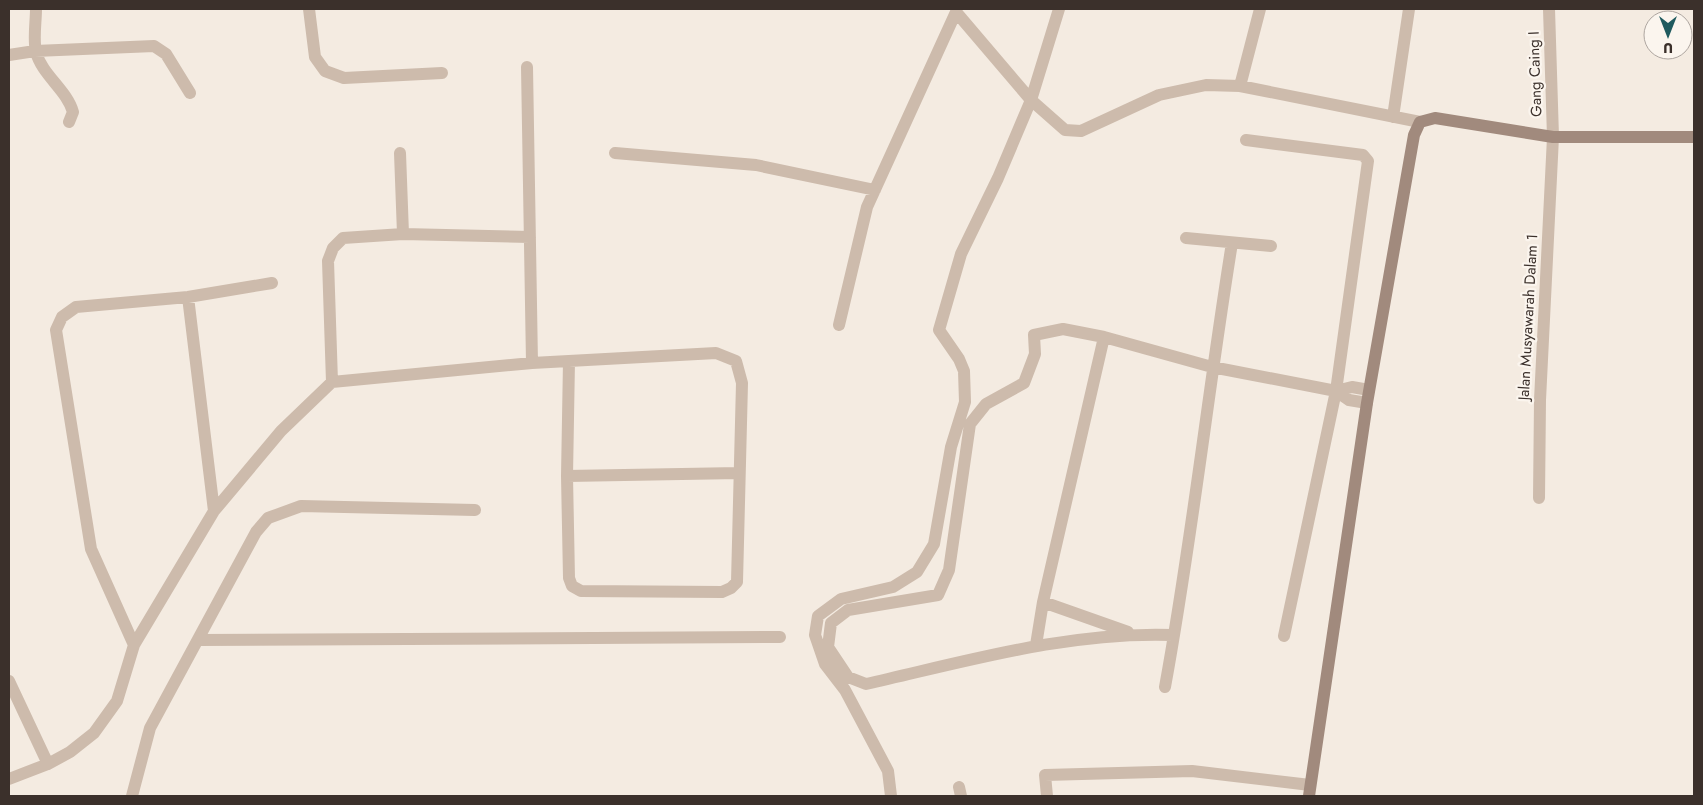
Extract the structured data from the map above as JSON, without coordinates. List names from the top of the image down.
{
  "streets": {
    "street": ["Gang Caing I", "Jalan Musyawarah Dalam 1"]
  },
  "crossings": [
    ["Gang Caing I", "Jalan Musyawarah Dalam 1"]
  ],
  "north": "bottom"
}
